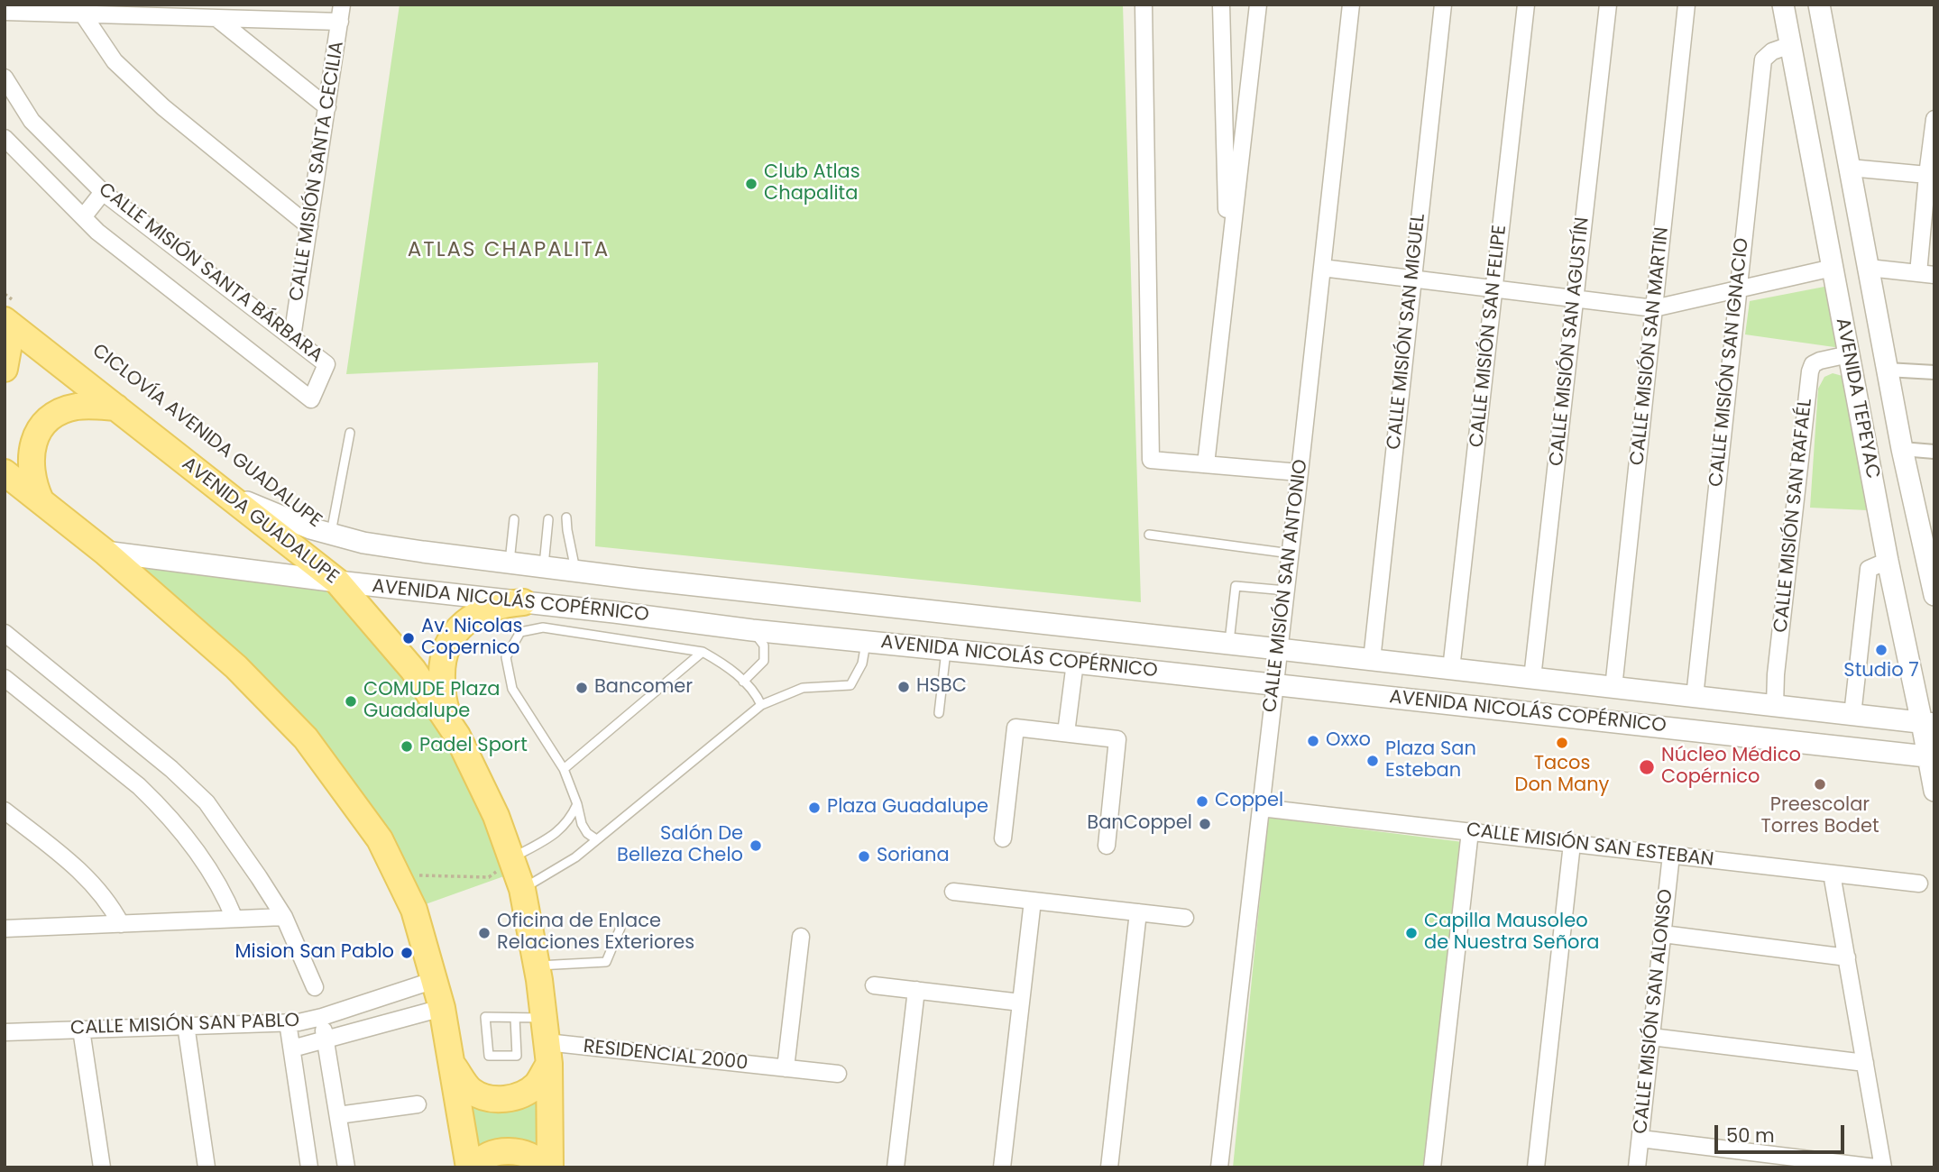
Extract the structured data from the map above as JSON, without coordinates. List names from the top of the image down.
{
  "streets": {
    "main road": ["AVENIDA GUADALUPE"],
    "street": [
      "CALLE MISIÓN SANTA CECILIA",
      "CALLE MISIÓN SANTA BÁRBARA",
      "CALLE MISIÓN SAN MIGUEL",
      "CALLE MISIÓN SAN FELIPE",
      "CALLE MISIÓN SAN AGUSTÍN",
      "CALLE MISIÓN SAN MARTIN",
      "CALLE MISIÓN SAN IGNACIO",
      "AVENIDA TEPEYAC",
      "CALLE MISIÓN SAN RAFAÉL",
      "CALLE MISIÓN SAN ANTONIO",
      "AVENIDA NICOLÁS COPÉRNICO",
      "CALLE MISIÓN SAN ESTEBAN",
      "CALLE MISIÓN SAN ALONSO",
      "CALLE MISIÓN SAN PABLO",
      "RESIDENCIAL 2000"
    ]
  },
  "crossings": [
    ["CALLE MISIÓN SANTA CECILIA", "CALLE MISIÓN SANTA BÁRBARA"],
    ["CALLE MISIÓN SAN MIGUEL", "AVENIDA NICOLÁS COPÉRNICO"],
    ["CALLE MISIÓN SAN FELIPE", "AVENIDA NICOLÁS COPÉRNICO"],
    ["CALLE MISIÓN SAN AGUSTÍN", "AVENIDA NICOLÁS COPÉRNICO"],
    ["CALLE MISIÓN SAN MARTIN", "AVENIDA NICOLÁS COPÉRNICO"],
    ["CALLE MISIÓN SAN IGNACIO", "AVENIDA TEPEYAC"],
    ["CALLE MISIÓN SAN IGNACIO", "AVENIDA NICOLÁS COPÉRNICO"],
    ["AVENIDA TEPEYAC", "CALLE MISIÓN SAN RAFAÉL"],
    ["AVENIDA TEPEYAC", "AVENIDA NICOLÁS COPÉRNICO"],
    ["CALLE MISIÓN SAN RAFAÉL", "AVENIDA NICOLÁS COPÉRNICO"],
    ["AVENIDA GUADALUPE", "AVENIDA NICOLÁS COPÉRNICO"],
    ["AVENIDA GUADALUPE", "RESIDENCIAL 2000"],
    ["CALLE MISIÓN SAN ANTONIO", "AVENIDA NICOLÁS COPÉRNICO"],
    ["CALLE MISIÓN SAN ANTONIO", "CALLE MISIÓN SAN ESTEBAN"],
    ["CALLE MISIÓN SAN ESTEBAN", "CALLE MISIÓN SAN ALONSO"]
  ],
  "districts": ["ATLAS CHAPALITA"],
  "places": [
    "Club Atlas Chapalita",
    "Av. Nicolas Copernico",
    "Studio 7",
    "HSBC",
    "Bancomer",
    "COMUDE Plaza Guadalupe",
    "Oxxo",
    "Tacos Don Many",
    "Padel Sport",
    "Plaza San Esteban",
    "Núcleo Médico Copérnico",
    "Preescolar Torres Bodet",
    "Coppel",
    "Plaza Guadalupe",
    "BanCoppel",
    "Salón De Belleza Chelo",
    "Soriana",
    "Oficina de Enlace Relaciones Exteriores",
    "Capilla Mausoleo de Nuestra Señora",
    "Mision San Pablo"
  ],
  "scale_bar": "50 m"
}
